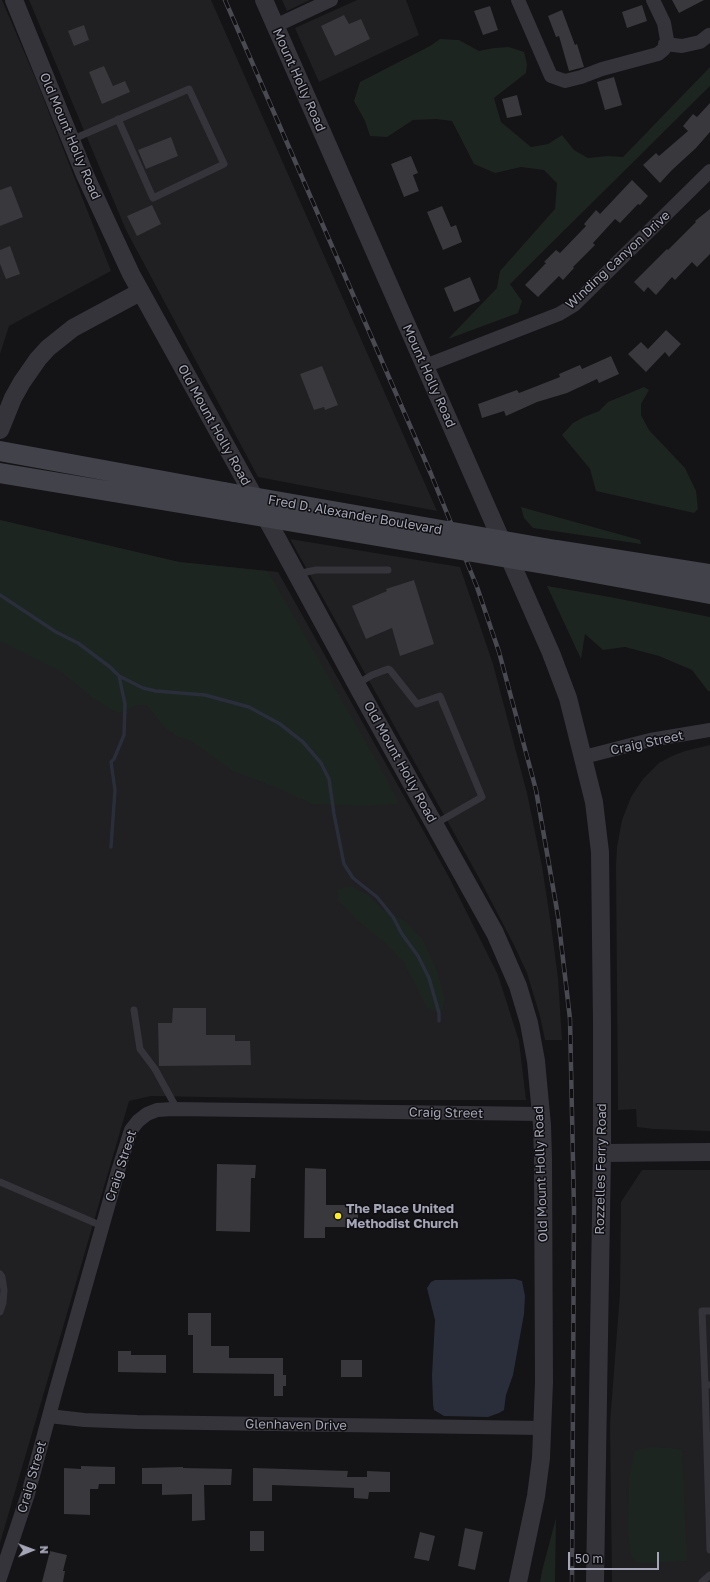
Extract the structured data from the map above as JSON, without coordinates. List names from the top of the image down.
{
  "streets": {
    "main road": ["Fred D. Alexander Boulevard"],
    "street": [
      "Mount Holly Road",
      "Old Mount Holly Road",
      "Winding Canyon Drive",
      "Craig Street",
      "Rozzelles Ferry Road",
      "Glenhaven Drive"
    ]
  },
  "crossings": [
    ["Mount Holly Road", "Winding Canyon Drive"],
    ["Mount Holly Road", "Craig Street"],
    ["Mount Holly Road", "Rozzelles Ferry Road"],
    ["Old Mount Holly Road", "Craig Street"],
    ["Old Mount Holly Road", "Glenhaven Drive"],
    ["Craig Street", "Rozzelles Ferry Road"],
    ["Craig Street", "Glenhaven Drive"]
  ],
  "places": ["The Place United Methodist Church"],
  "scale_bar": "50 m",
  "north": "right"
}
